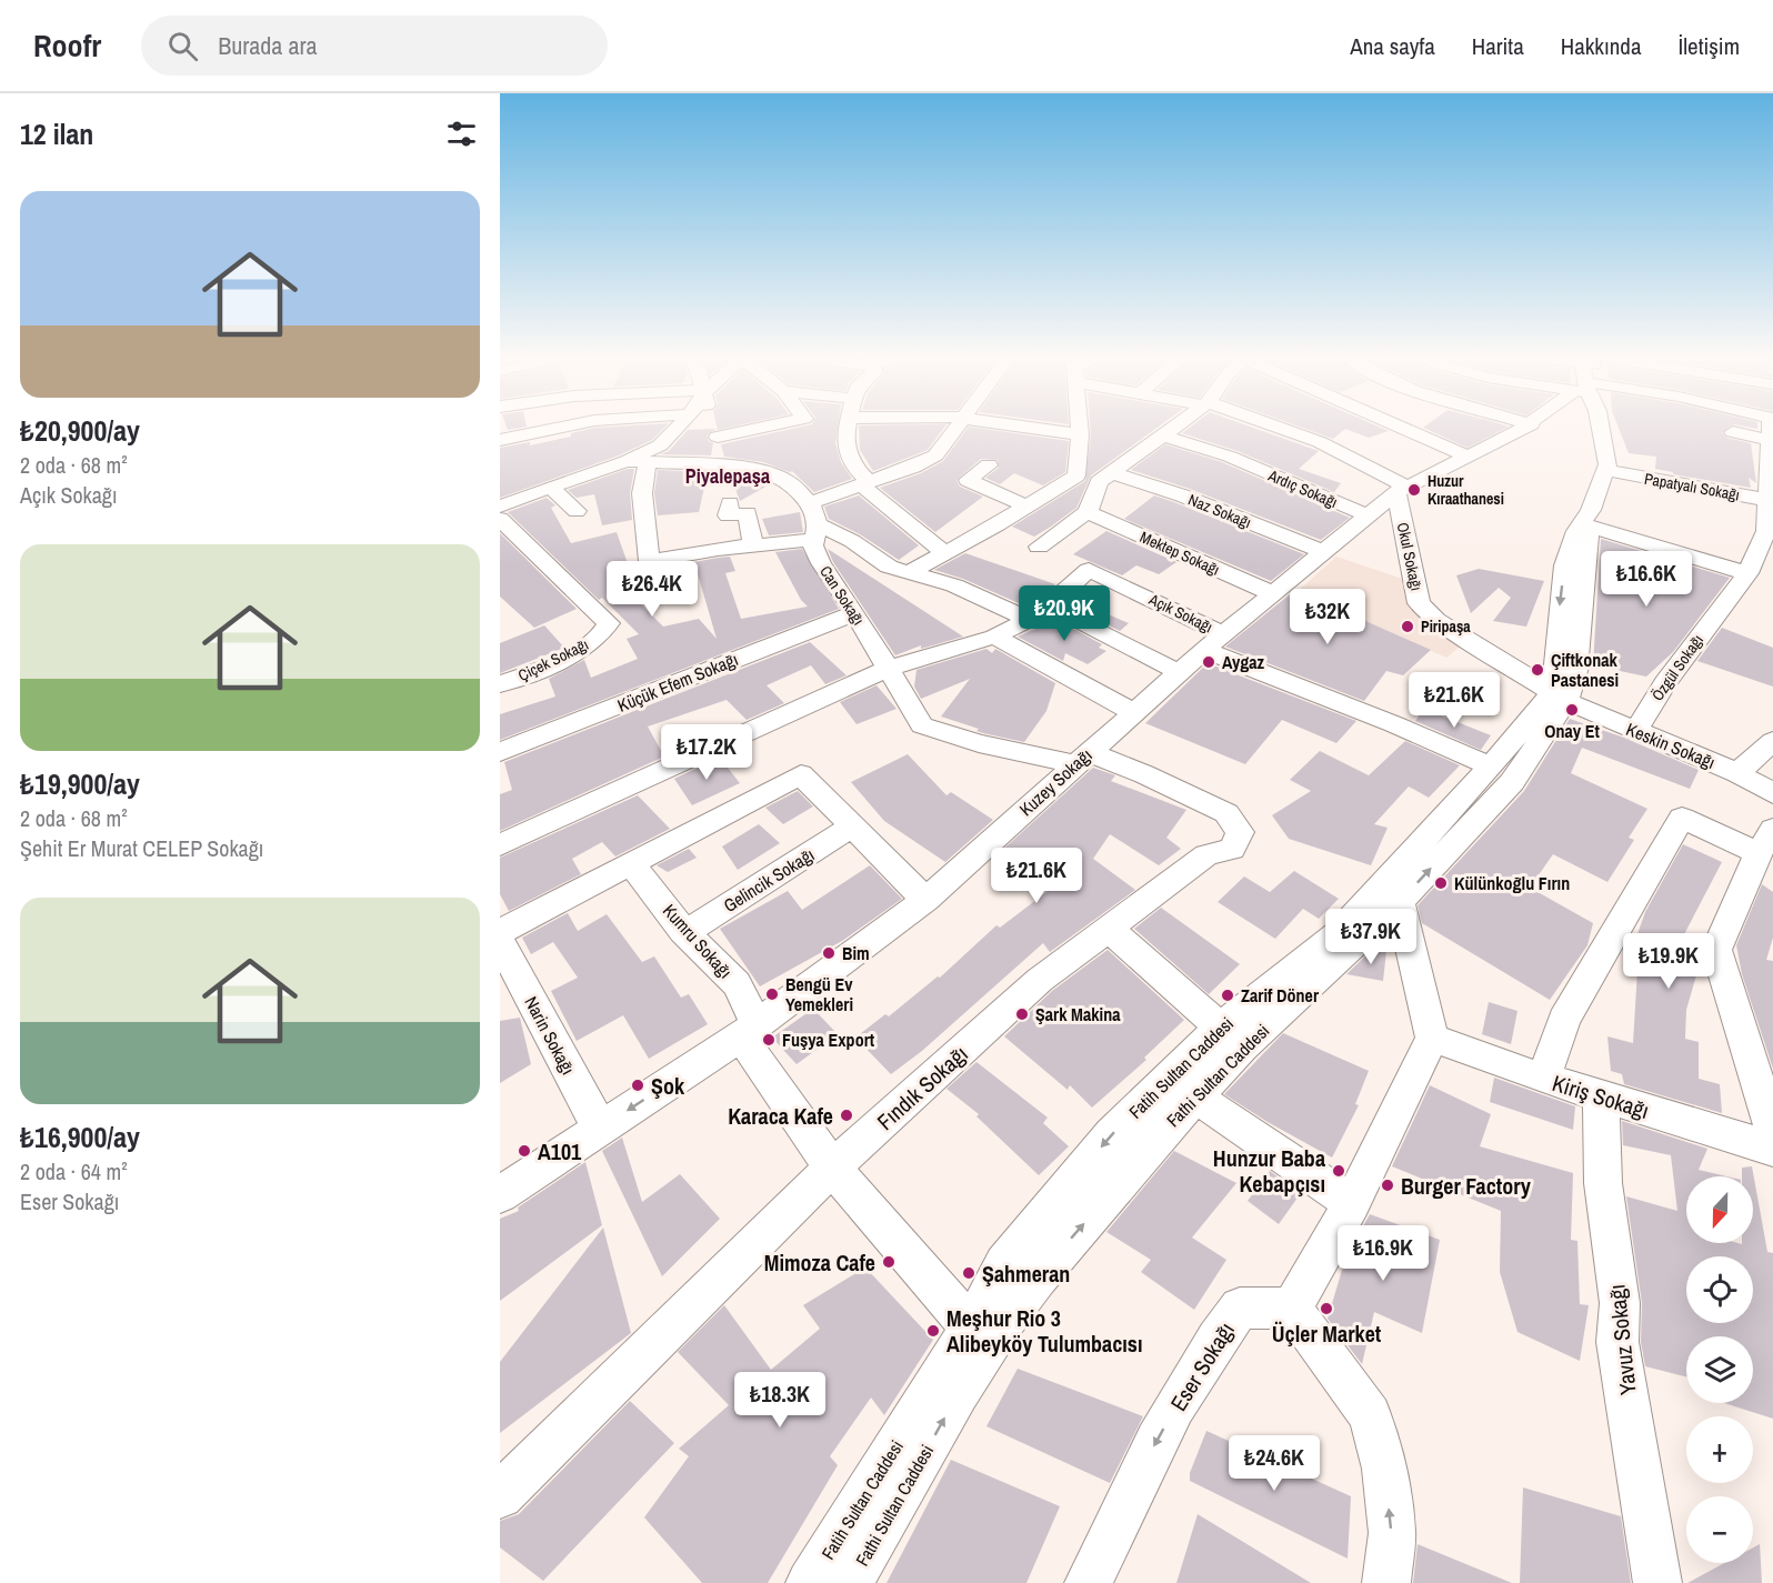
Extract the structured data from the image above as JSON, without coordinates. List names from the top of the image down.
{
  "streets": {
    "street": [
      "Papatyalı Sokağı",
      "Ardıç Sokağı",
      "Naz Sokağı",
      "Mektep Sokağı",
      "Okul Sokağı",
      "Can Sokağı",
      "Açık Sokağı",
      "Çiçek Sokağı",
      "Özgül Sokağı",
      "Küçük Efem Sokağı",
      "Keskin Sokağı",
      "Kuzey Sokağı",
      "Gelincik Sokağı",
      "Kumru Sokağı",
      "Narin Sokağı",
      "Fatih Sultan Caddesi",
      "Fathi Sultan Caddesi",
      "Fındık Sokağı",
      "Kiriş Sokağı",
      "Yavuz Sokağı",
      "Eser Sokağı"
    ]
  },
  "crossings": [
    ["Papatyalı Sokağı", "Özgül Sokağı"],
    ["Papatyalı Sokağı", "Fathi Sultan Caddesi"],
    ["Ardıç Sokağı", "Kuzey Sokağı"],
    ["Naz Sokağı", "Kuzey Sokağı"],
    ["Mektep Sokağı", "Kuzey Sokağı"],
    ["Okul Sokağı", "Keskin Sokağı"],
    ["Okul Sokağı", "Kuzey Sokağı"],
    ["Okul Sokağı", "Fatih Sultan Caddesi"],
    ["Okul Sokağı", "Fathi Sultan Caddesi"],
    ["Can Sokağı", "Küçük Efem Sokağı"],
    ["Can Sokağı", "Kuzey Sokağı"],
    ["Can Sokağı", "Fındık Sokağı"],
    ["Açık Sokağı", "Kuzey Sokağı"],
    ["Özgül Sokağı", "Keskin Sokağı"],
    ["Keskin Sokağı", "Fatih Sultan Caddesi"],
    ["Keskin Sokağı", "Fathi Sultan Caddesi"],
    ["Kuzey Sokağı", "Kumru Sokağı"],
    ["Kuzey Sokağı", "Narin Sokağı"],
    ["Kuzey Sokağı", "Fındık Sokağı"],
    ["Gelincik Sokağı", "Kumru Sokağı"],
    ["Fatih Sultan Caddesi", "Fathi Sultan Caddesi"],
    ["Kiriş Sokağı", "Yavuz Sokağı"]
  ],
  "one_way": ["Fathi Sultan Caddesi", "Eser Sokağı"],
  "districts": ["Piyalepaşa"],
  "places": [
    "Huzur Kıraathanesi",
    "Piripaşa",
    "Aygaz",
    "Çiftkonak Pastanesi",
    "Onay Et",
    "Külünkoğlu Fırın",
    "Bim",
    "Bengü Ev Yemekleri",
    "Zarif Döner",
    "Şark Makina",
    "Fuşya Export",
    "Şok",
    "Karaca Kafe",
    "A101",
    "Hunzur Baba Kebapçısı",
    "Burger Factory",
    "Mimoza Cafe",
    "Şahmeran",
    "Üçler Market",
    "Meşhur Rio 3 Alibeyköy Tulumbacısı"
  ],
  "north": "bottom",
  "page": {
    "header": "Roofr",
    "search": "Burada ara",
    "nav": [
      "Ana sayfa",
      "Harita",
      "Hakkında",
      "İletişim"
    ],
    "heading": "12 ilan",
    "list": [
      {
        "name": "₺20,900/ay",
        "note": "2 oda · 68 m² · Açık Sokağı"
      },
      {
        "name": "₺19,900/ay",
        "note": "2 oda · 68 m² · Şehit Er Murat CELEP Sokağı"
      },
      {
        "name": "₺16,900/ay",
        "note": "2 oda · 64 m² · Eser Sokağı"
      }
    ],
    "price": [
      "₺16.6K",
      "₺26.4K",
      "₺20.9K",
      "₺32K",
      "₺21.6K",
      "₺17.2K",
      "₺21.6K",
      "₺37.9K",
      "₺19.9K",
      "₺16.9K",
      "₺18.3K",
      "₺24.6K"
    ],
    "map_buttons": ["+", "−"]
  }
}
